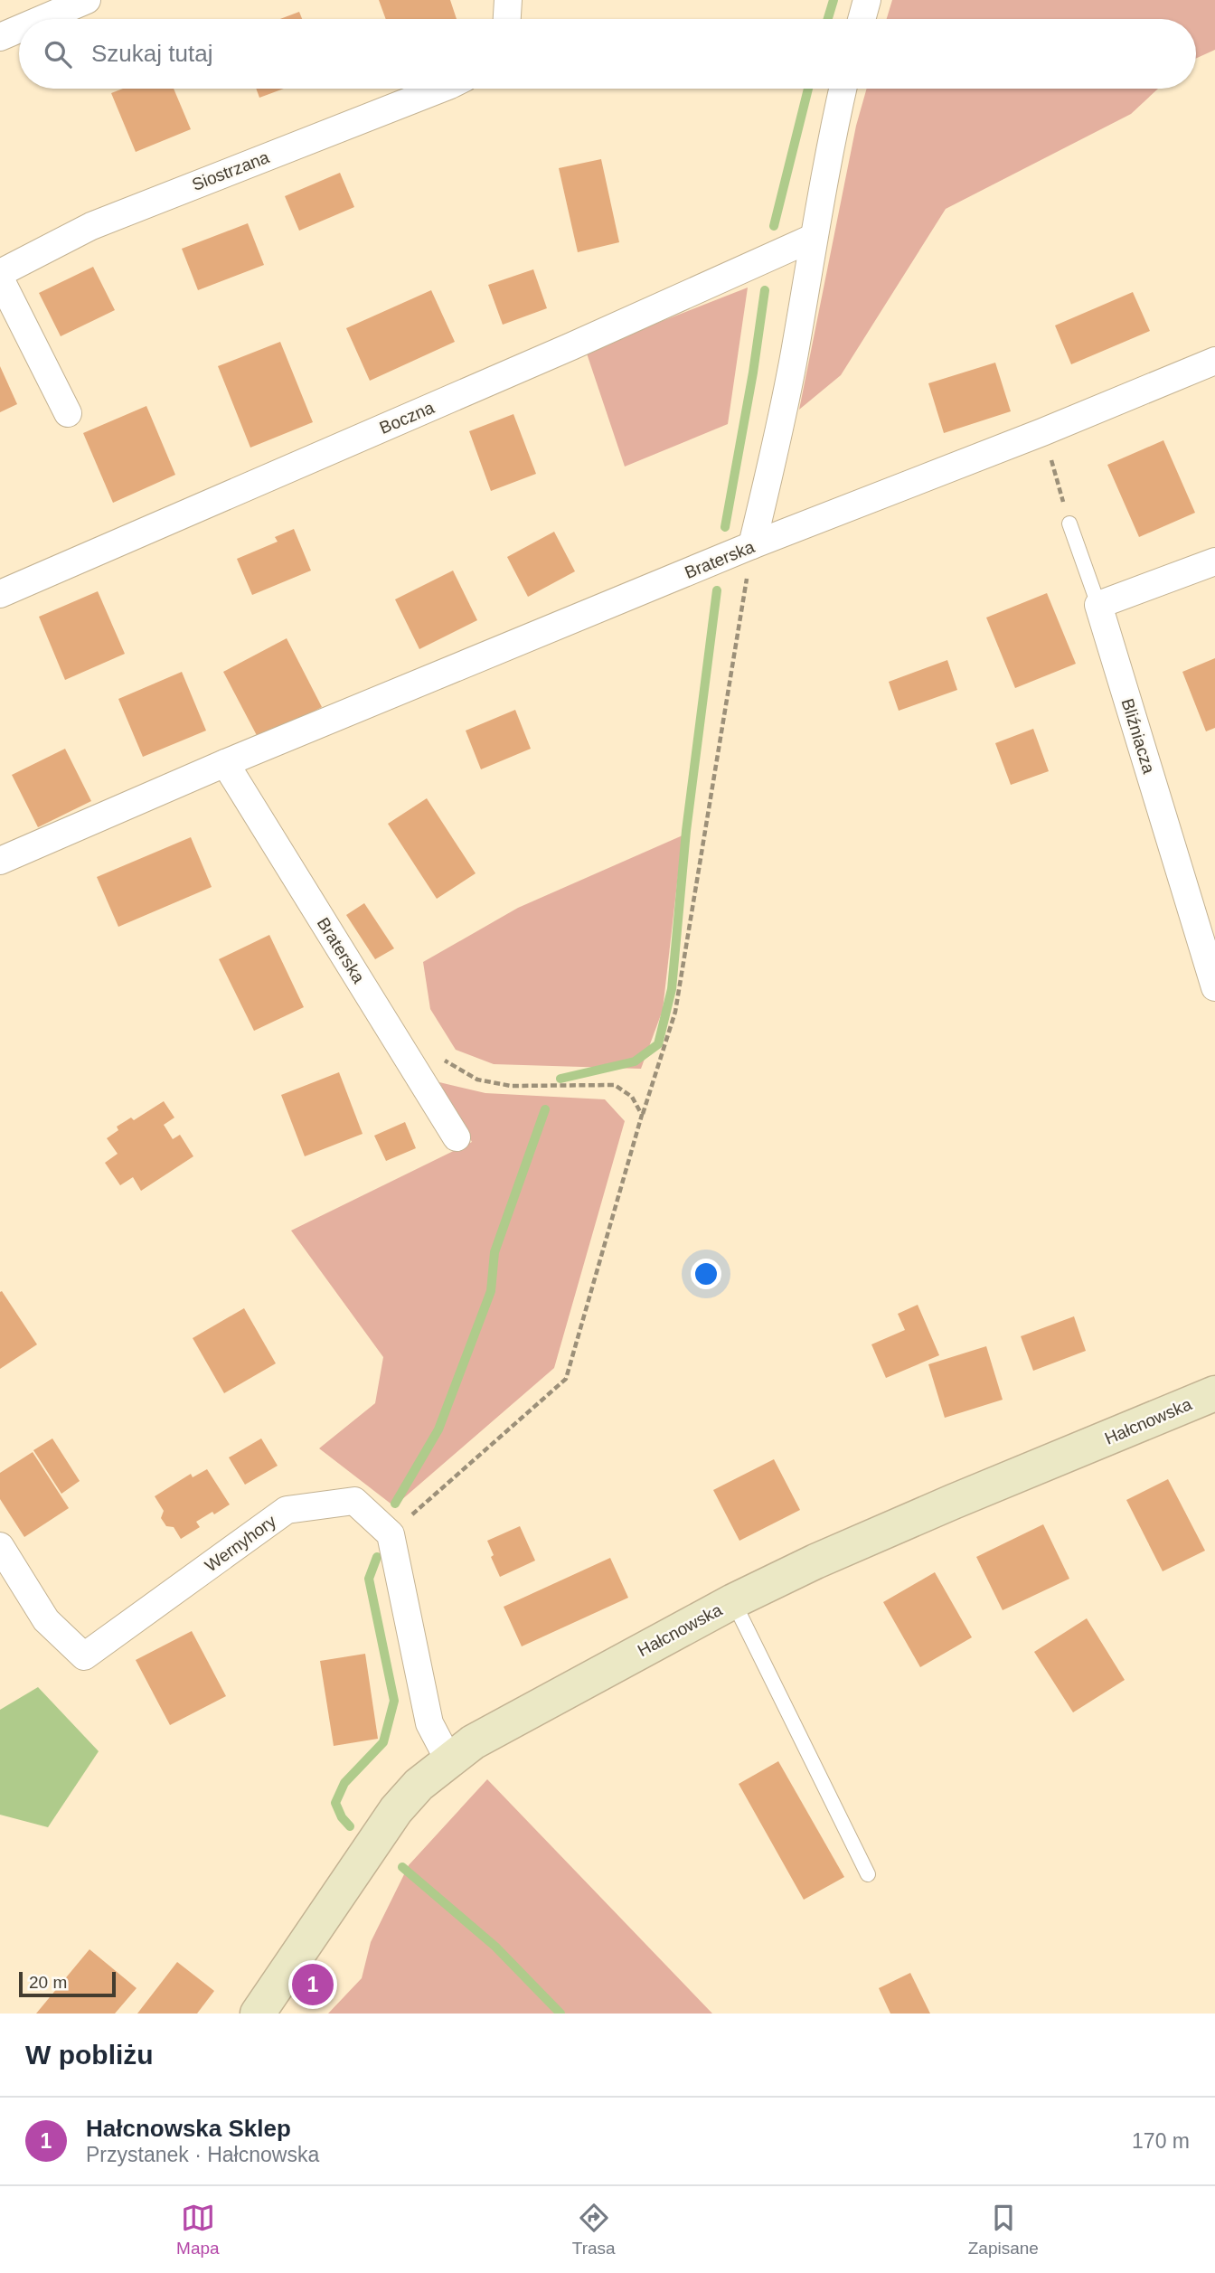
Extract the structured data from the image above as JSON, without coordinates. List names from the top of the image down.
{
  "streets": {
    "street": [
      "Siostrzana",
      "Boczna",
      "Braterska",
      "Bliźniacza",
      "Hałcnowska",
      "Wernyhory"
    ]
  },
  "scale_bar": "20 m",
  "page": {
    "search": "Szukaj tutaj",
    "pins": "1",
    "scale": "20 m",
    "heading": "W pobliżu",
    "list": [
      {
        "mark": "1",
        "name": "Hałcnowska Sklep",
        "note": "Przystanek · Hałcnowska",
        "value": "170 m"
      }
    ],
    "nav": ["Mapa", "Trasa", "Zapisane"]
  }
}
